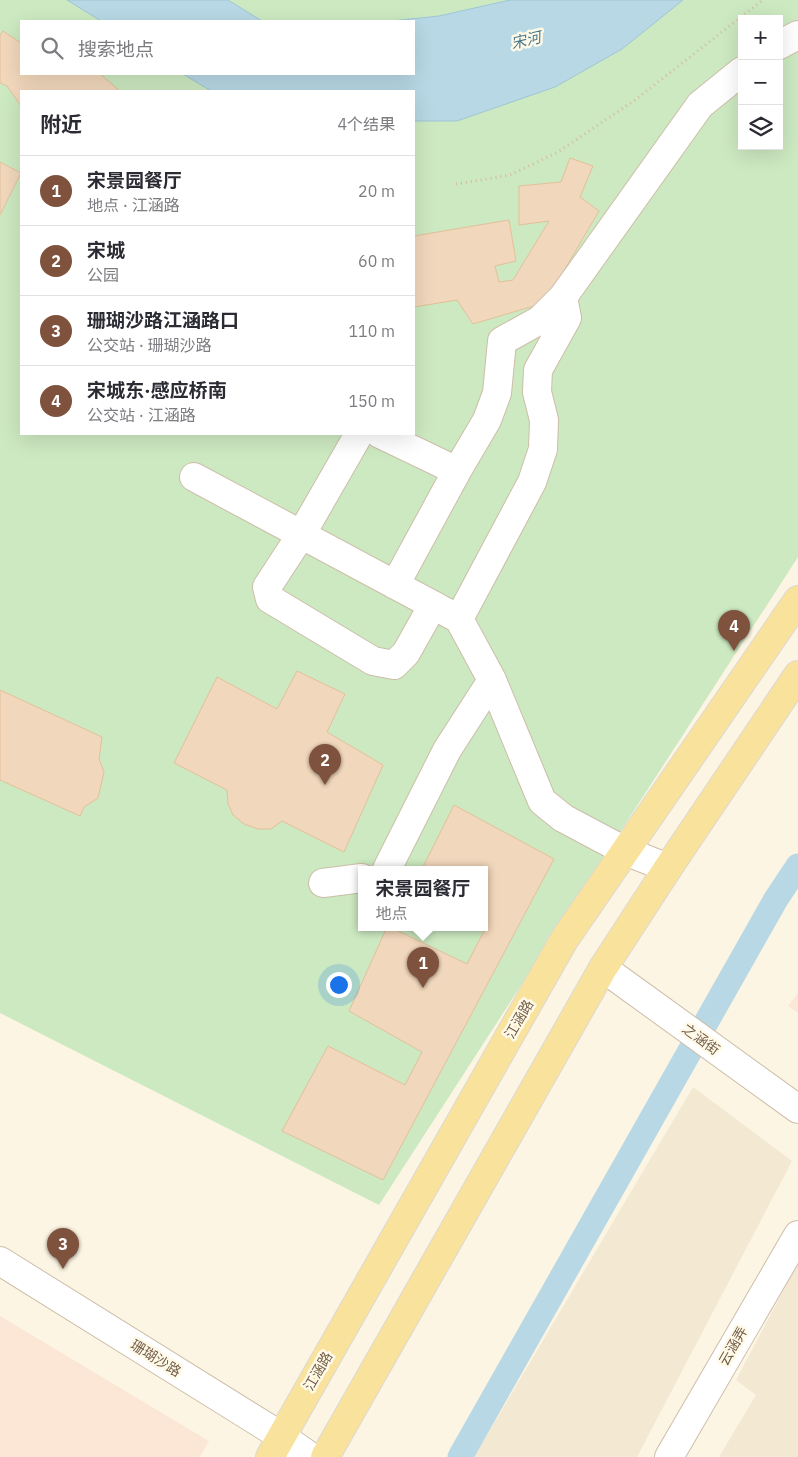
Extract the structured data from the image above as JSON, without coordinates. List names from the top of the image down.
{
  "streets": {
    "main road": ["江涵路"],
    "street": ["之涵街", "云涵弄", "珊瑚沙路"]
  },
  "crossings": [
    ["江涵路", "珊瑚沙路"]
  ],
  "water": ["宋河"],
  "page": {
    "map_buttons": ["+", "−"],
    "search": "搜索地点",
    "heading": ["附近", "4个结果"],
    "list": [
      {
        "mark": "1",
        "name": "宋景园餐厅",
        "note": "地点 · 江涵路",
        "value": "20 m"
      },
      {
        "mark": "2",
        "name": "宋城",
        "note": "公园",
        "value": "60 m"
      },
      {
        "mark": "3",
        "name": "珊瑚沙路江涵路口",
        "note": "公交站 · 珊瑚沙路",
        "value": "110 m"
      },
      {
        "mark": "4",
        "name": "宋城东·感应桥南",
        "note": "公交站 · 江涵路",
        "value": "150 m"
      }
    ],
    "pins": [
      "4",
      "2",
      "1",
      "3"
    ],
    "popup": ["宋景园餐厅", "地点"]
  }
}
